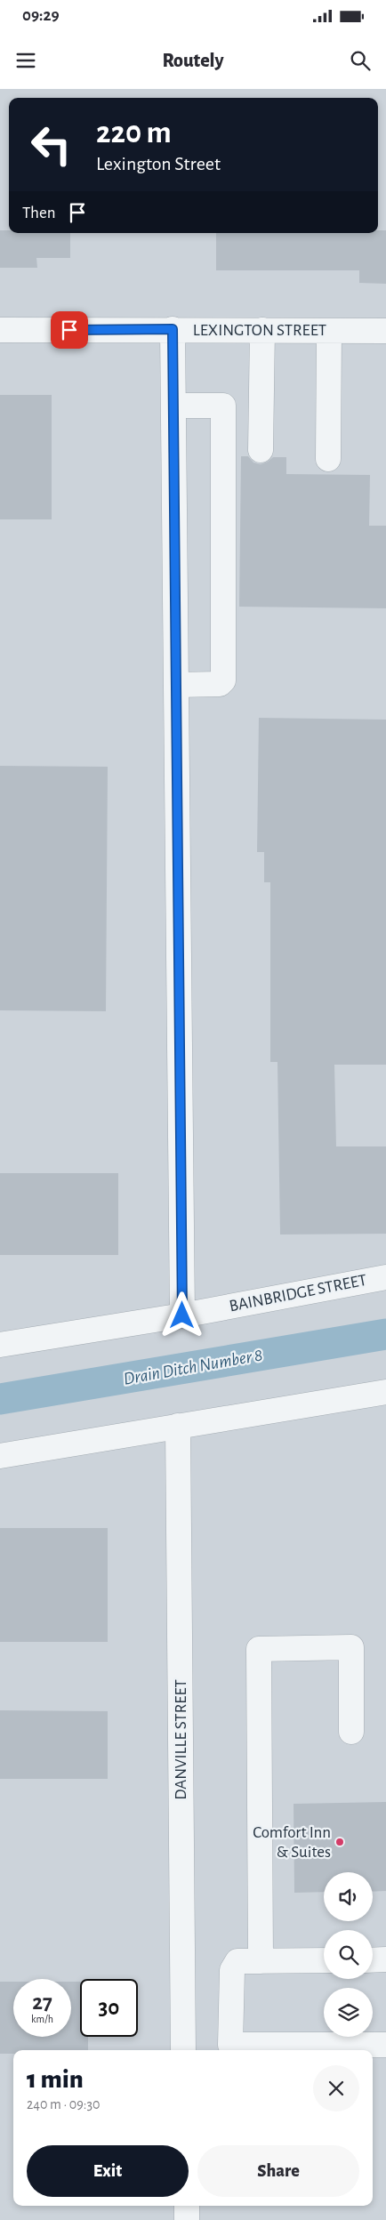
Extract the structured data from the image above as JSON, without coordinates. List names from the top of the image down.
{
  "streets": {
    "street": ["LEXINGTON STREET", "BAINBRIDGE STREET", "DANVILLE STREET"]
  },
  "water": ["Drain Ditch Number 8"],
  "places": ["Comfort Inn & Suites"],
  "page": {
    "status": "09:29",
    "header": "Routely",
    "turn": ["220 m", "Lexington Street"],
    "then": "Then",
    "speed": "27 km/h",
    "limit": "30",
    "heading": ["1 min", "240 m · 09:30"],
    "buttons": ["Exit", "Share"]
  }
}
